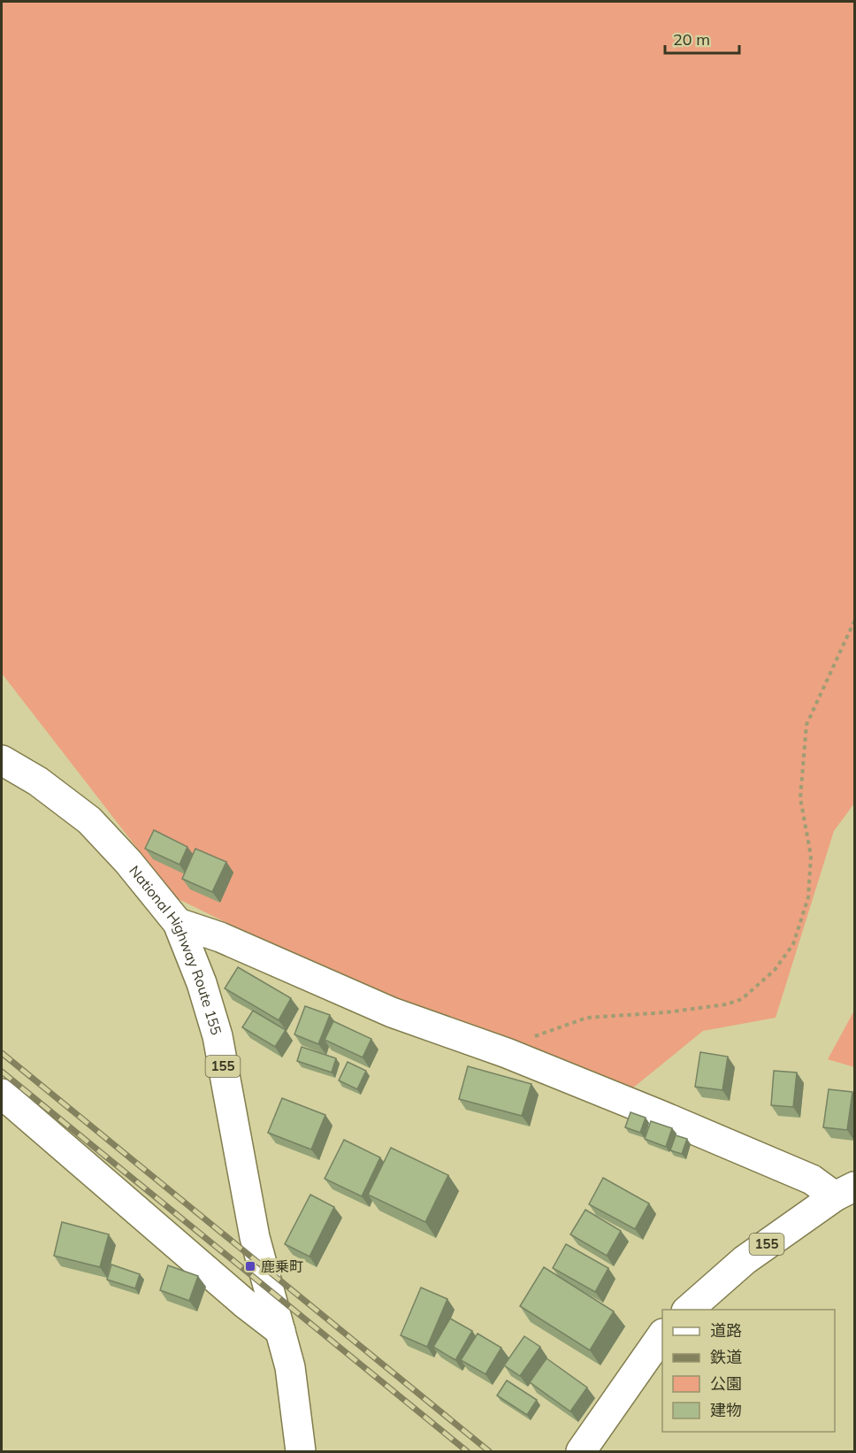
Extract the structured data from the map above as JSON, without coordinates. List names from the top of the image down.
{
  "streets": {
    "main road": ["National Highway Route 155", "155"]
  },
  "places": {
    "transit": ["鹿乗町"]
  },
  "legend": [
    "道路",
    "鉄道",
    "公園",
    "建物"
  ],
  "scale_bar": "20 m"
}
